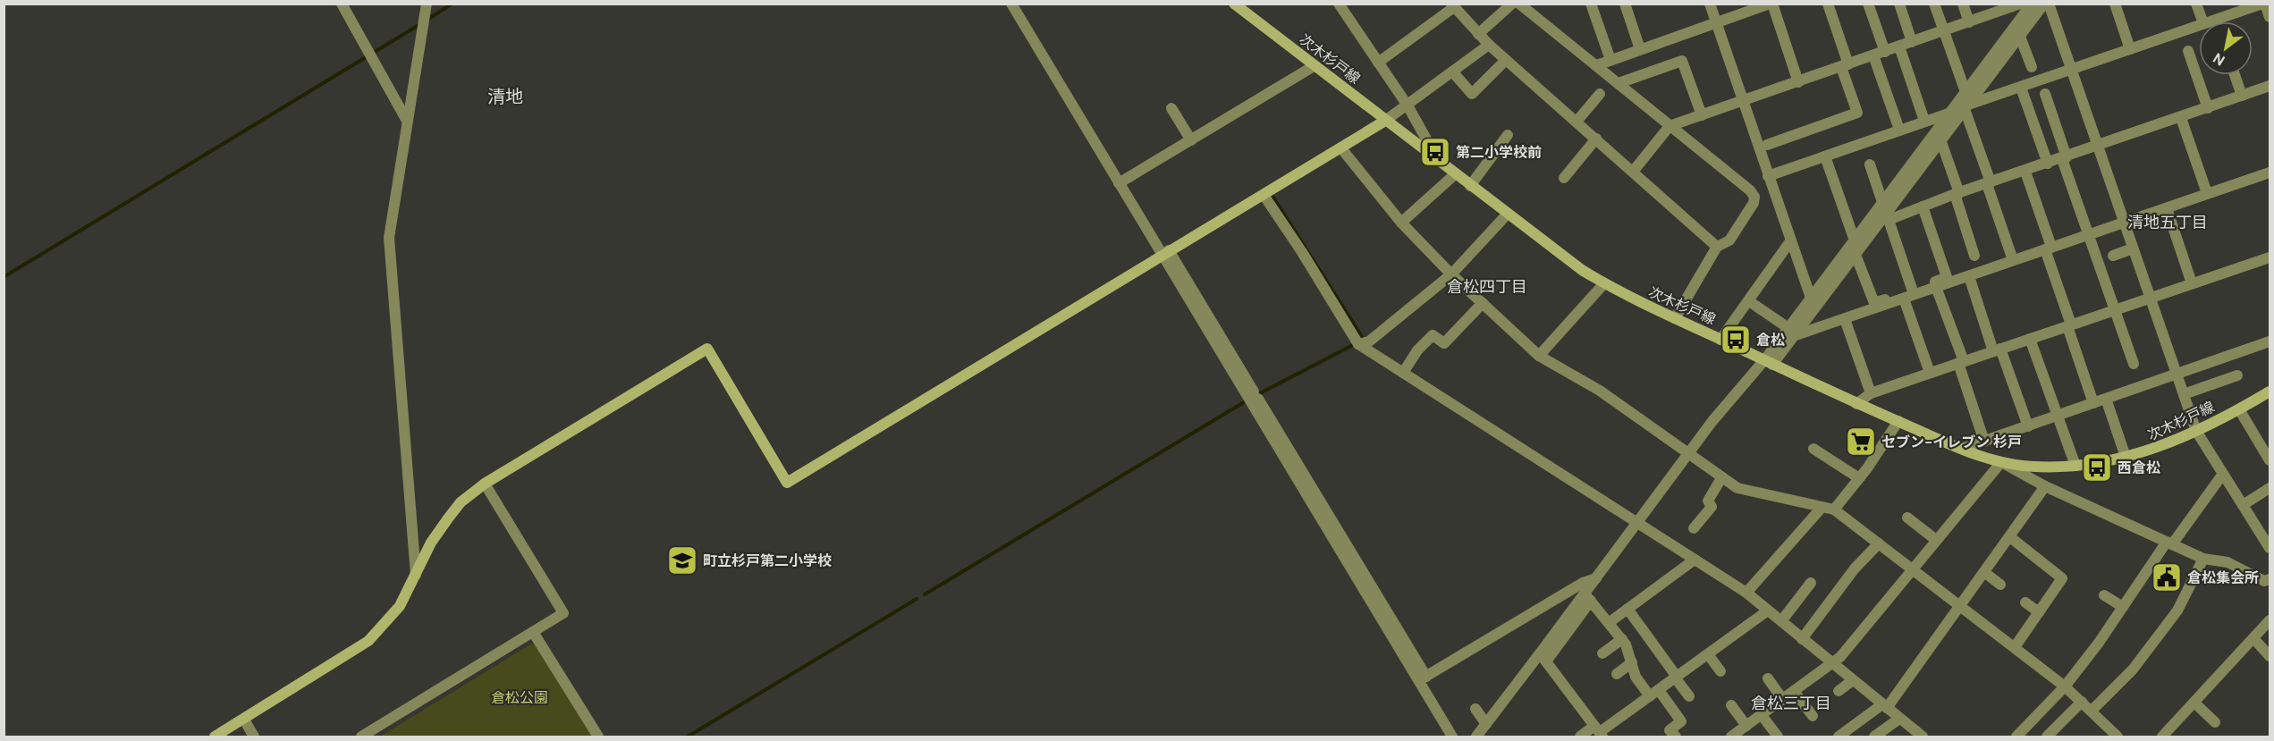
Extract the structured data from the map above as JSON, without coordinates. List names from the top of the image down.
{
  "streets": {
    "street": ["次木杉戸線"]
  },
  "districts": [
    "清地",
    "清地五丁目",
    "倉松四丁目",
    "倉松三丁目"
  ],
  "parks": ["倉松公園"],
  "places": {
    "bus stop": ["第二小学校前", "倉松", "西倉松"],
    "supermarket": ["セブン-イレブン 杉戸"],
    "school or university": ["町立杉戸第二小学校"],
    "public building": ["倉松集会所"]
  },
  "north": "bottom left"
}
